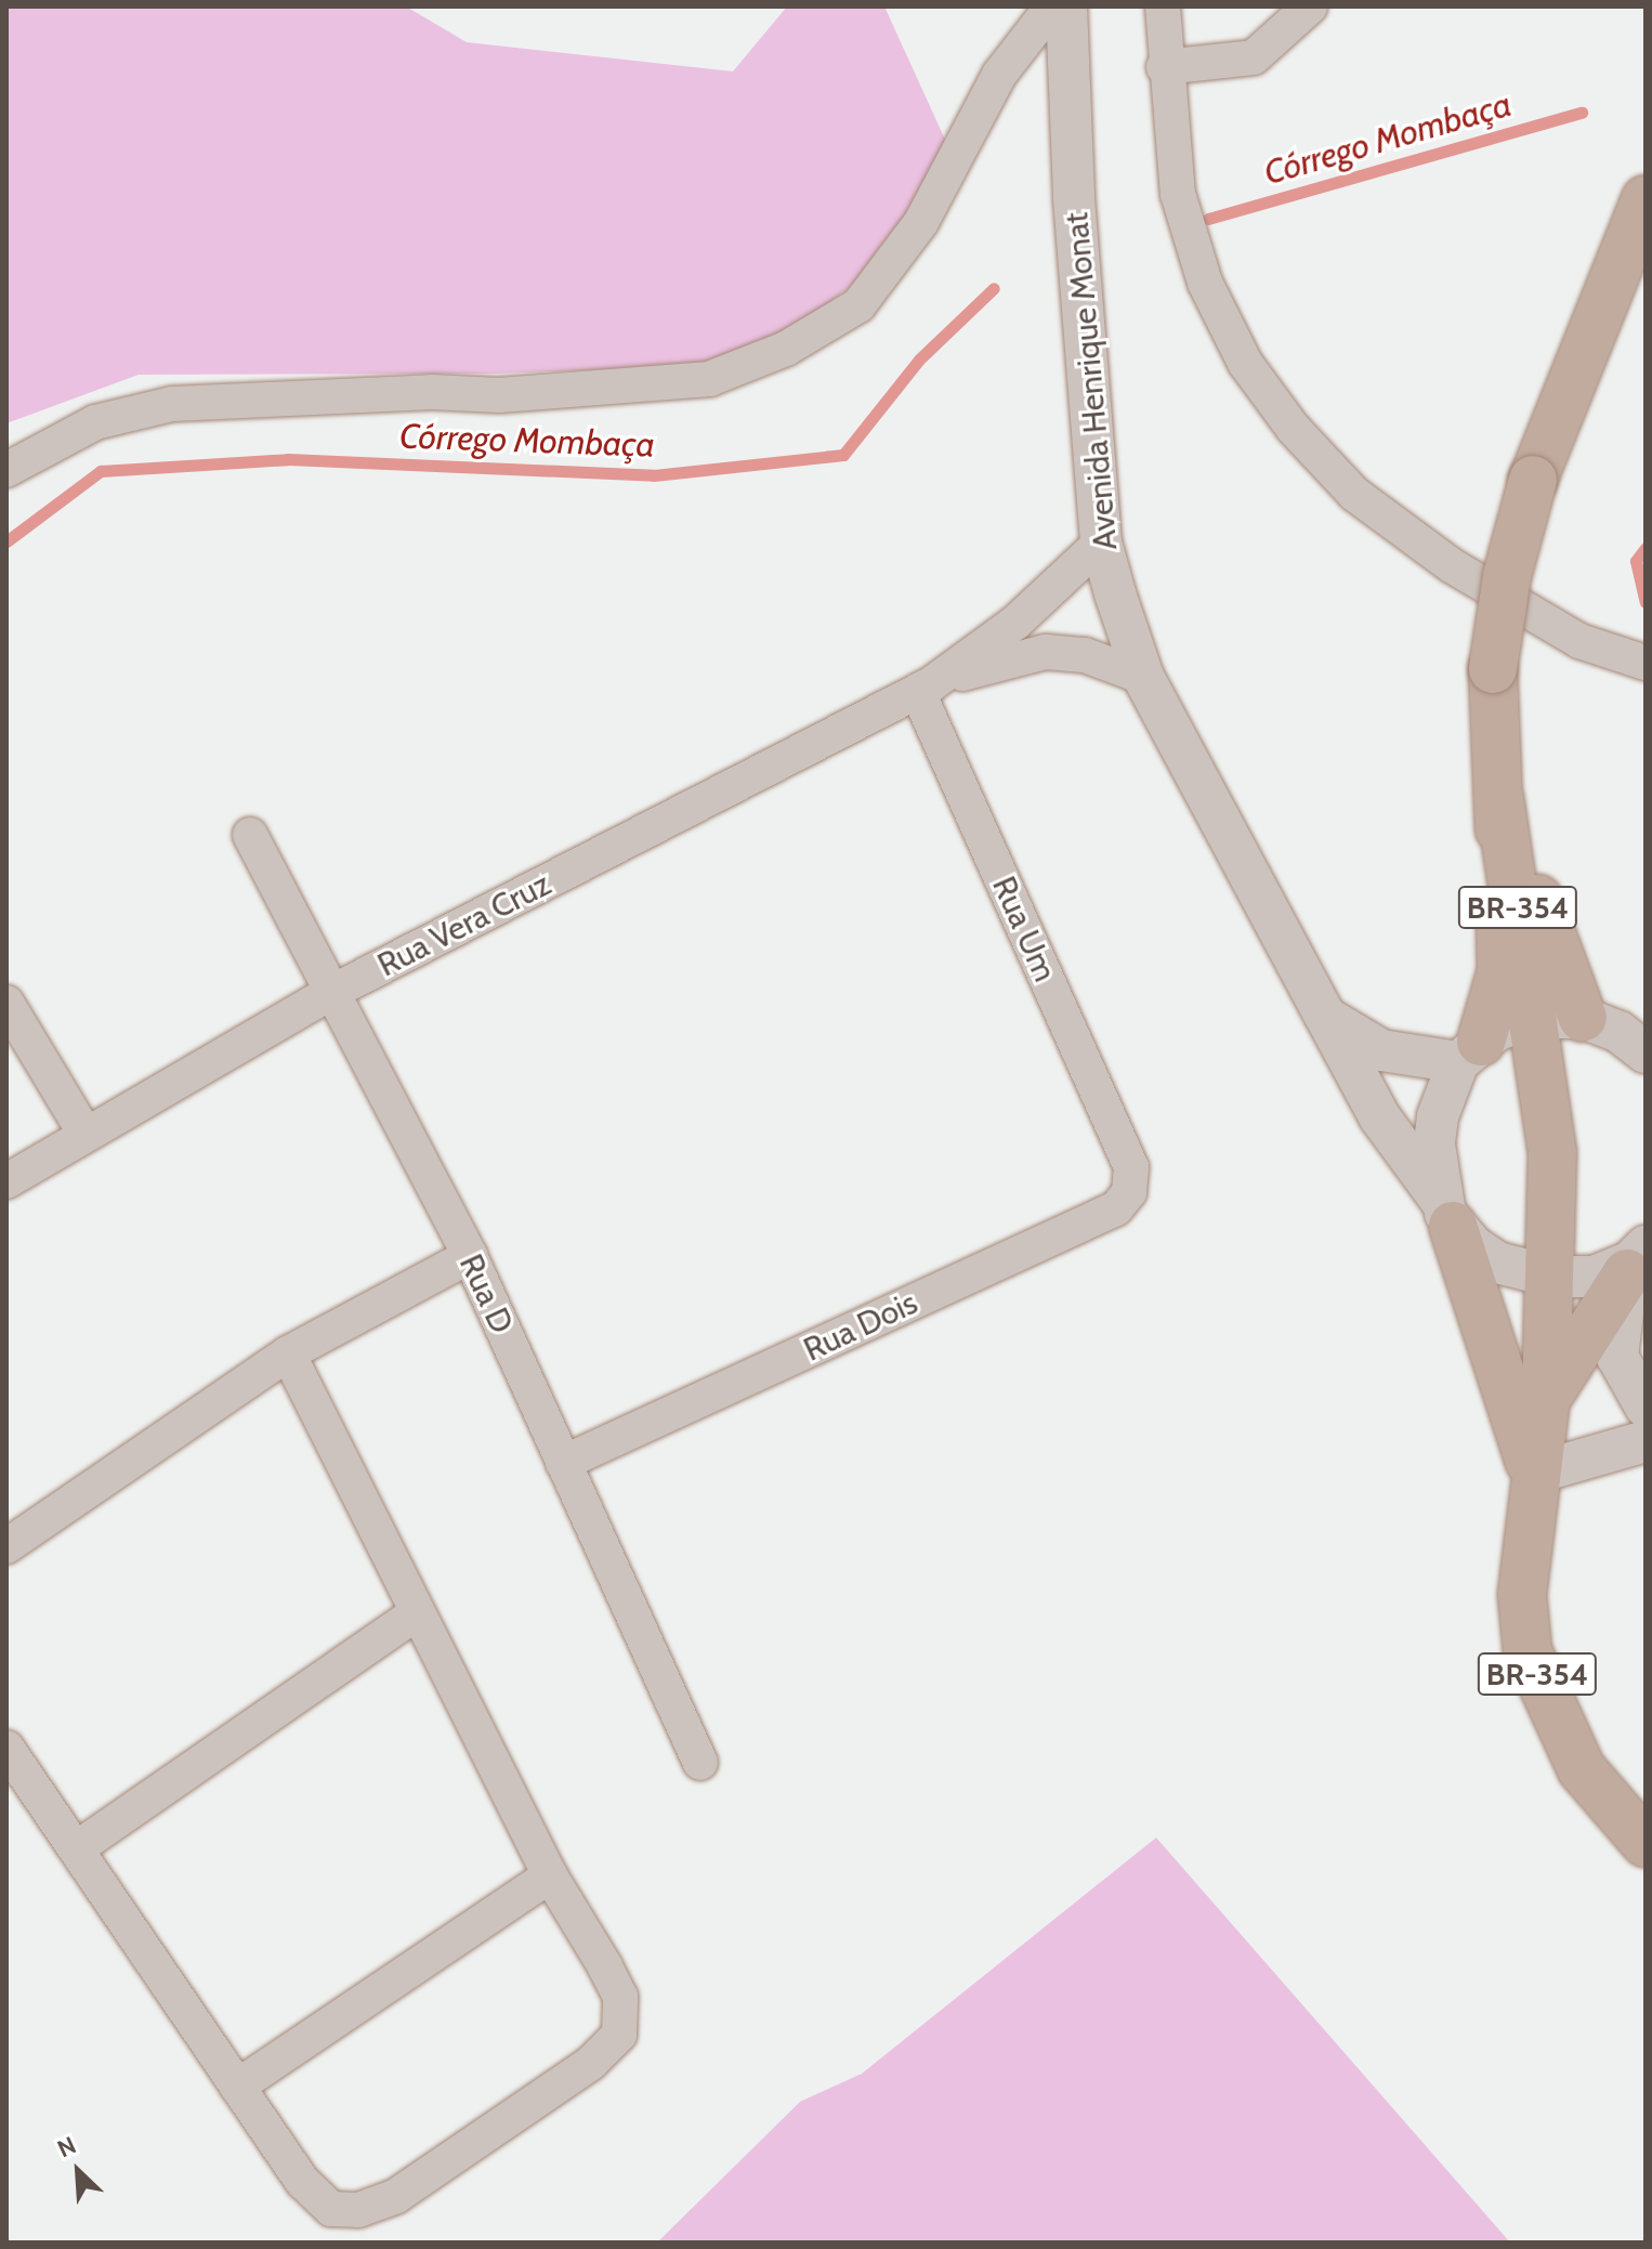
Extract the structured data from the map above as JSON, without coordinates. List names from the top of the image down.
{
  "streets": {
    "highway": ["BR-354"],
    "street": [
      "Avenida Henrique Monat",
      "Rua Vera Cruz",
      "Rua Um",
      "Rua D",
      "Rua Dois"
    ]
  },
  "crossings": [
    ["Avenida Henrique Monat", "BR-354"],
    ["Avenida Henrique Monat", "Rua Vera Cruz"],
    ["Rua Vera Cruz", "Rua Um"],
    ["Rua Vera Cruz", "Rua D"],
    ["Rua Um", "Rua Dois"],
    ["Rua D", "Rua Dois"]
  ],
  "water": ["Córrego Mombaça"],
  "north": "top left"
}
